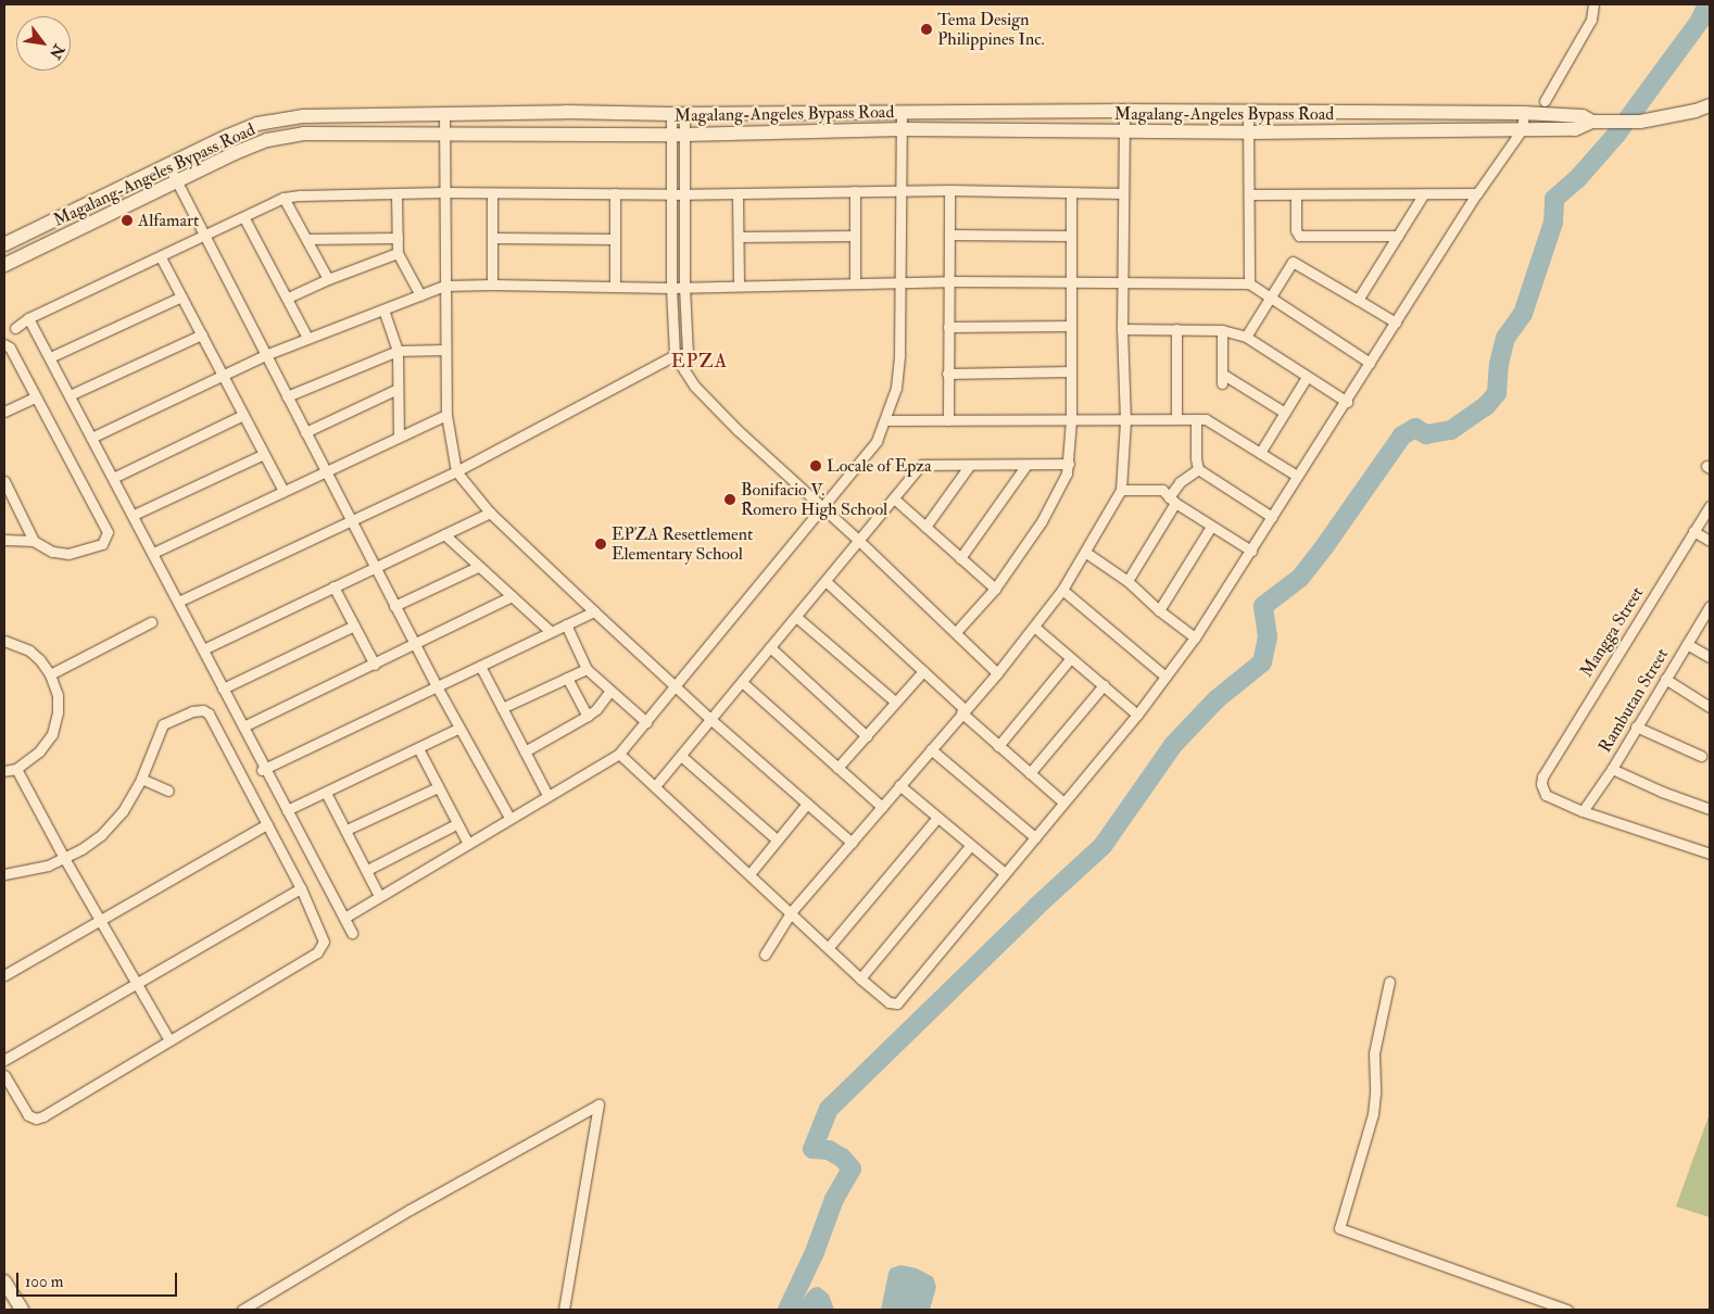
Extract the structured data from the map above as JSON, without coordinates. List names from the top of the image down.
{
  "streets": {
    "street": ["Magalang-Angeles Bypass Road", "Mangga Street", "Rambutan Street"]
  },
  "crossings": [
    ["Mangga Street", "Rambutan Street"]
  ],
  "districts": ["EPZA"],
  "places": [
    "Tema Design Philippines Inc.",
    "Alfamart",
    "Locale of Epza",
    "Bonifacio V. Romero High School",
    "EPZA Resettlement Elementary School"
  ],
  "scale_bar": "100 m",
  "north": "bottom right"
}
